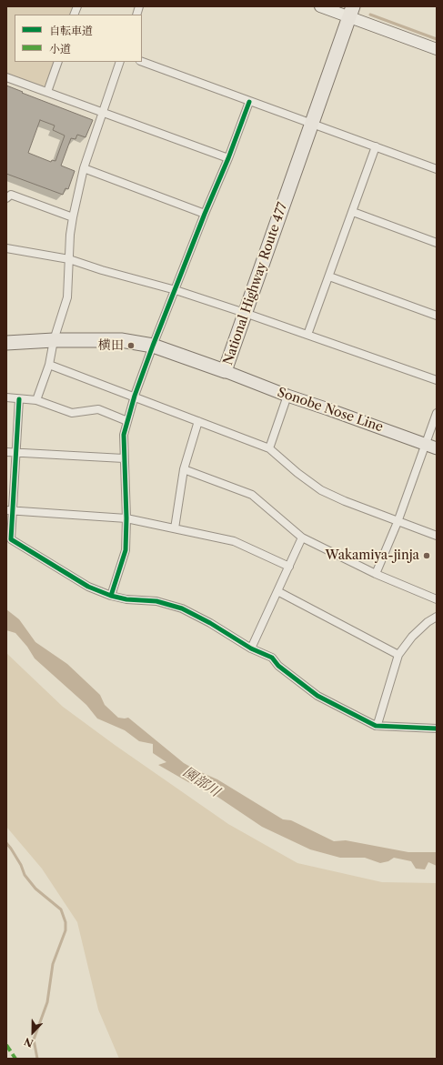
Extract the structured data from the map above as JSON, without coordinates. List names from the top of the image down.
{
  "streets": {
    "highway": ["National Highway Route 477"],
    "main road": ["Sonobe Nose Line"]
  },
  "crossings": [
    ["National Highway Route 477", "Sonobe Nose Line"]
  ],
  "water": ["園部川"],
  "places": ["横田", "Wakamiya-jinja"],
  "legend": ["自転車道", "小道"],
  "north": "bottom"
}
